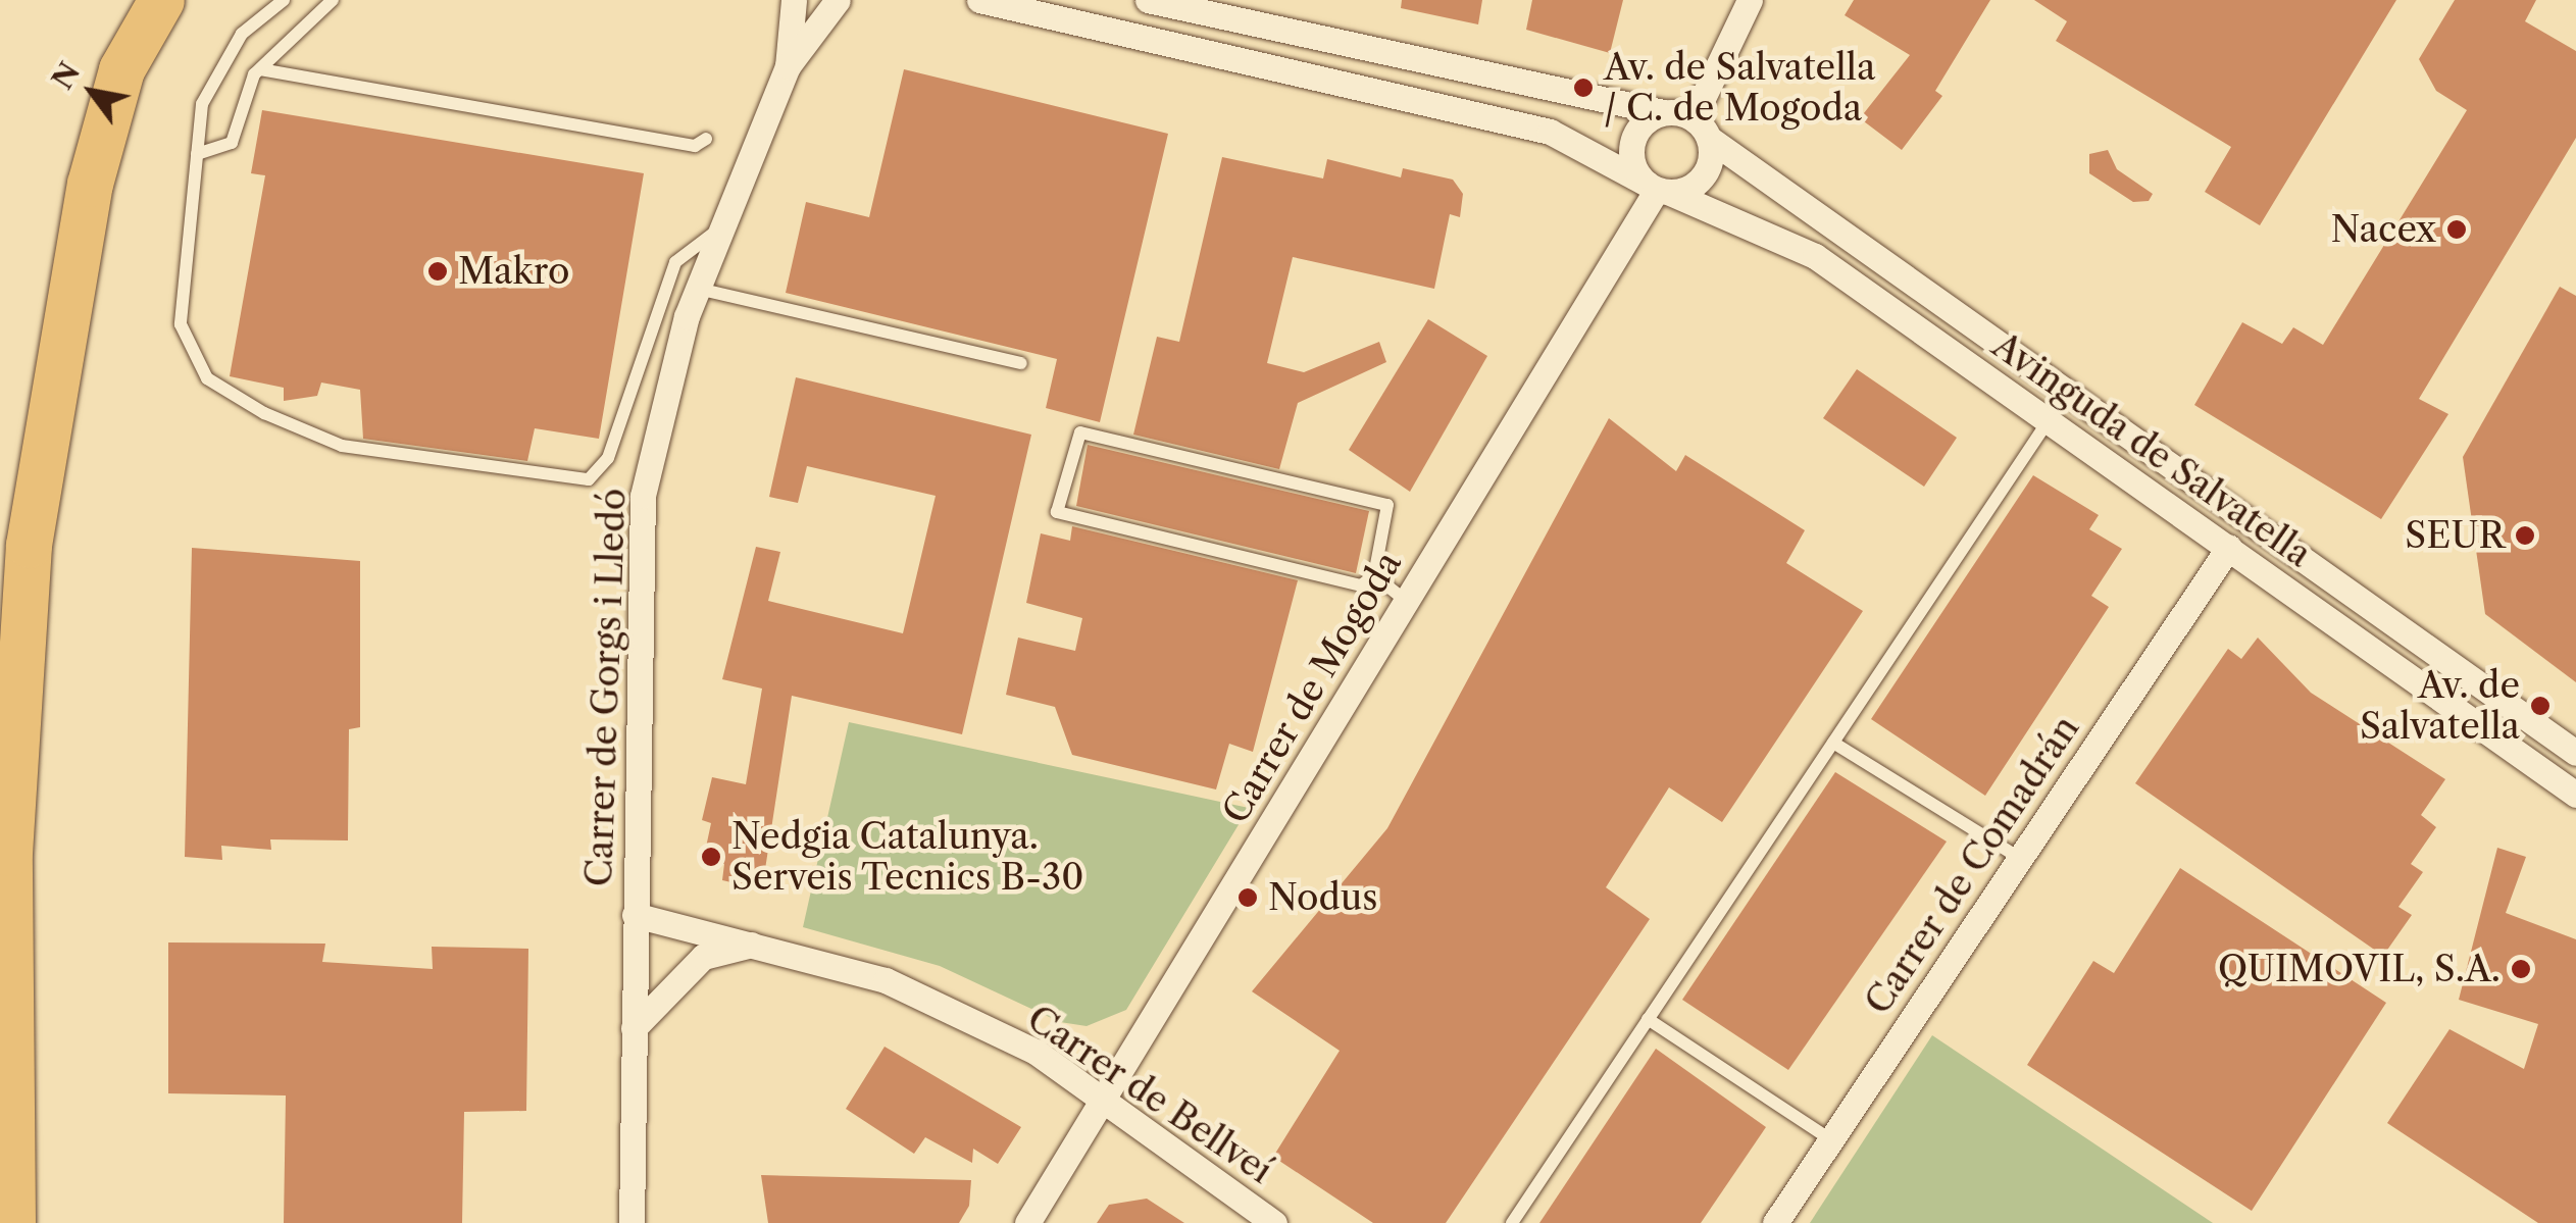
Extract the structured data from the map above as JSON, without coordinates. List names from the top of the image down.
{
  "streets": {
    "street": [
      "Avinguda de Salvatella",
      "Carrer de Gorgs i Lledó",
      "Carrer de Mogoda",
      "Carrer de Comadrán",
      "Carrer de Bellveí"
    ]
  },
  "crossings": [
    ["Avinguda de Salvatella", "Carrer de Mogoda"],
    ["Avinguda de Salvatella", "Carrer de Comadrán"],
    ["Carrer de Gorgs i Lledó", "Carrer de Bellveí"],
    ["Carrer de Mogoda", "Carrer de Bellveí"]
  ],
  "places": [
    "Av. de Salvatella / C. de Mogoda",
    "Nacex",
    "Makro",
    "SEUR",
    "Av. de Salvatella",
    "Nedgia Catalunya. Serveis Tecnics B-30",
    "Nodus",
    "QUIMOVIL, S.A."
  ],
  "north": "top left"
}
